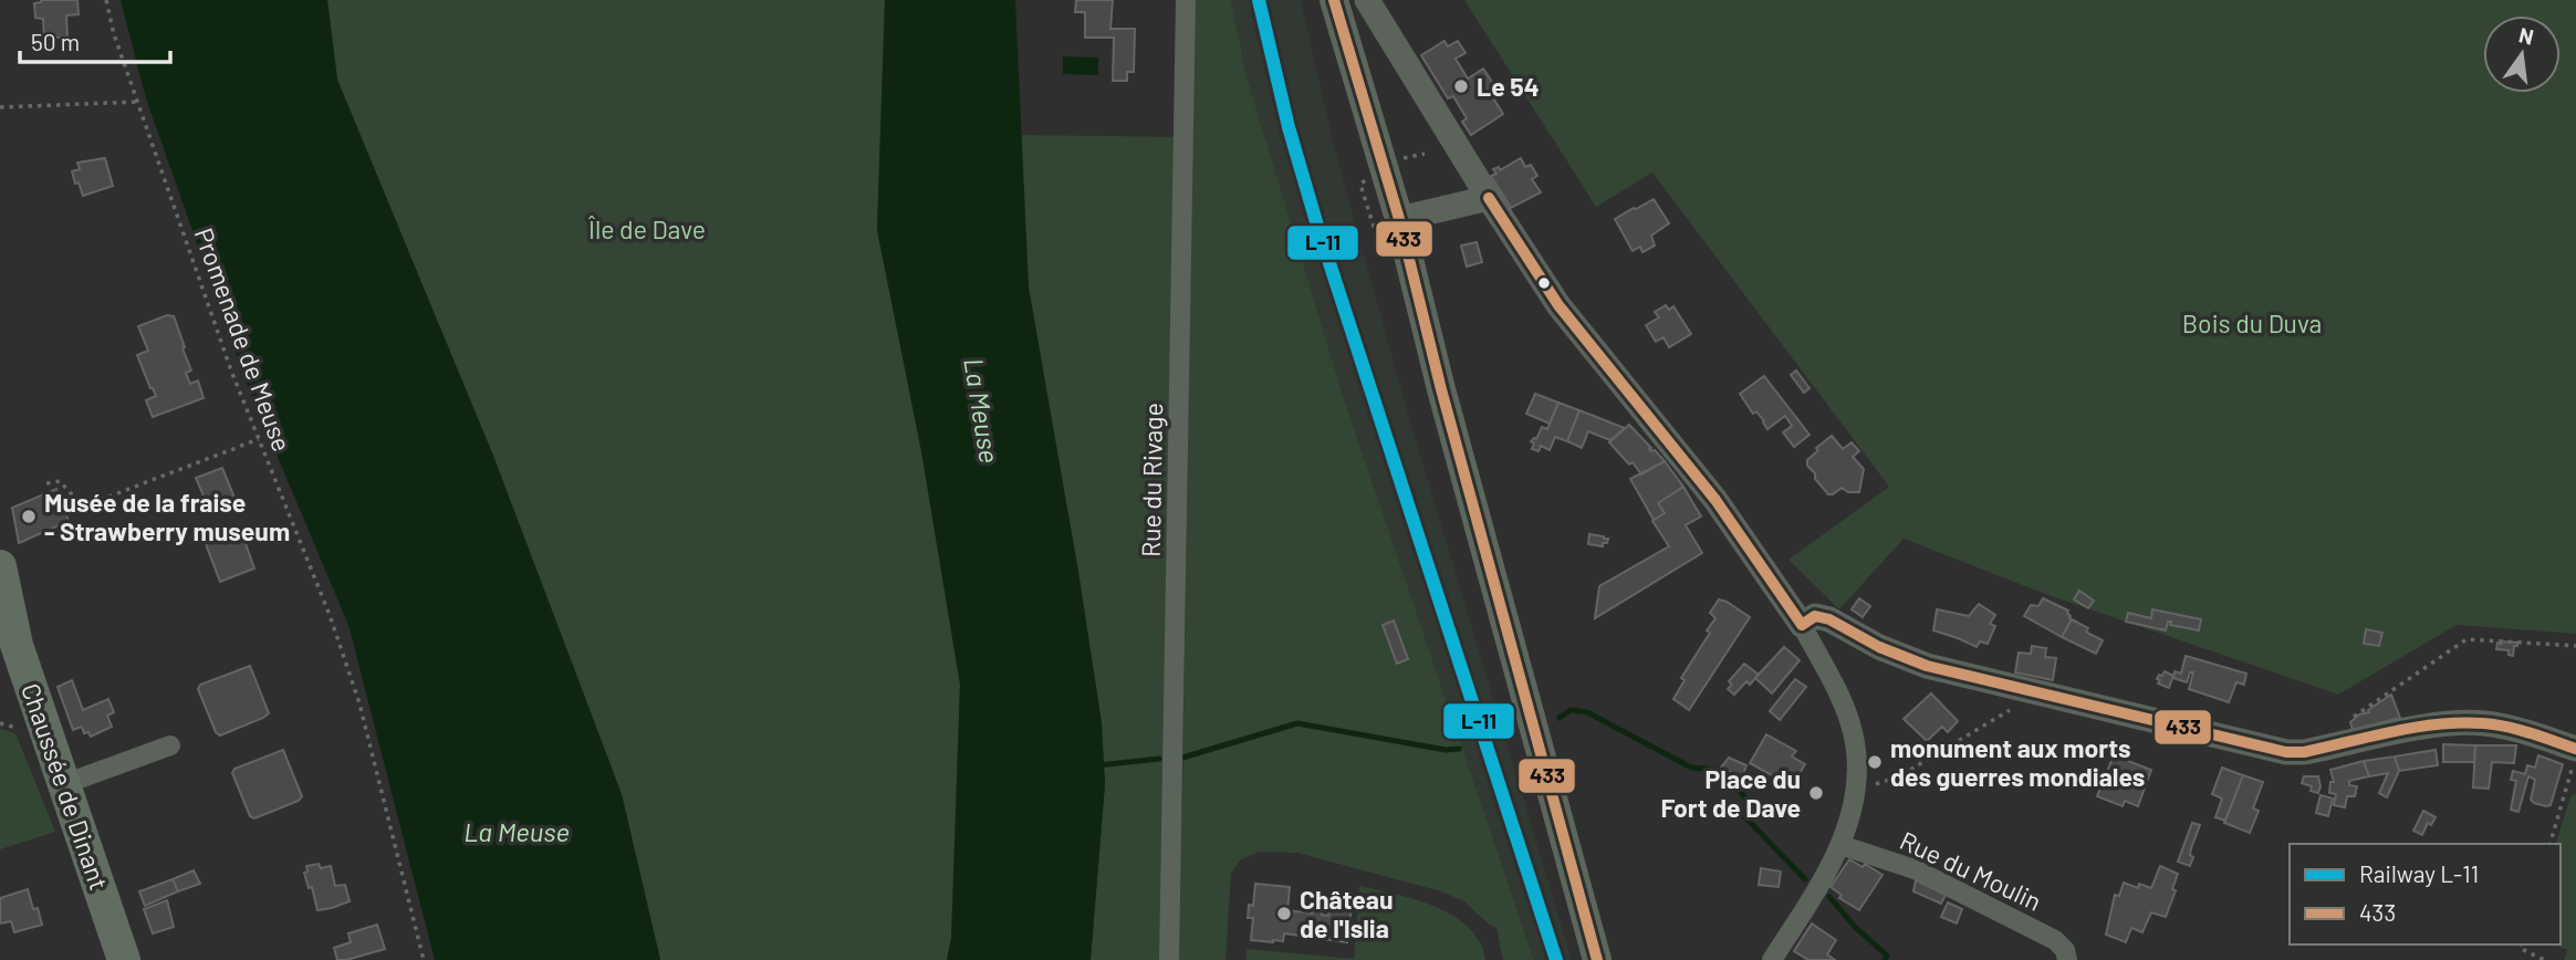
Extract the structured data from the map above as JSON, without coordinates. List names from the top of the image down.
{
  "streets": {
    "main road": ["Chaussée de Dinant"],
    "street": ["Rue du Rivage", "Rue du Moulin"],
    "path": ["Promenade de Meuse"]
  },
  "water": ["La Meuse"],
  "parks": ["Île de Dave", "Bois du Duva"],
  "places": [
    "Le 54",
    "Musée de la fraise - Strawberry museum",
    "monument aux morts des guerres mondiales",
    "Place du Fort de Dave",
    "Château de l'Islia"
  ],
  "lines": ["rail line L-11", "transit line 433"],
  "legend": ["Railway L-11", "433"],
  "scale_bar": "50 m",
  "north": "top"
}
